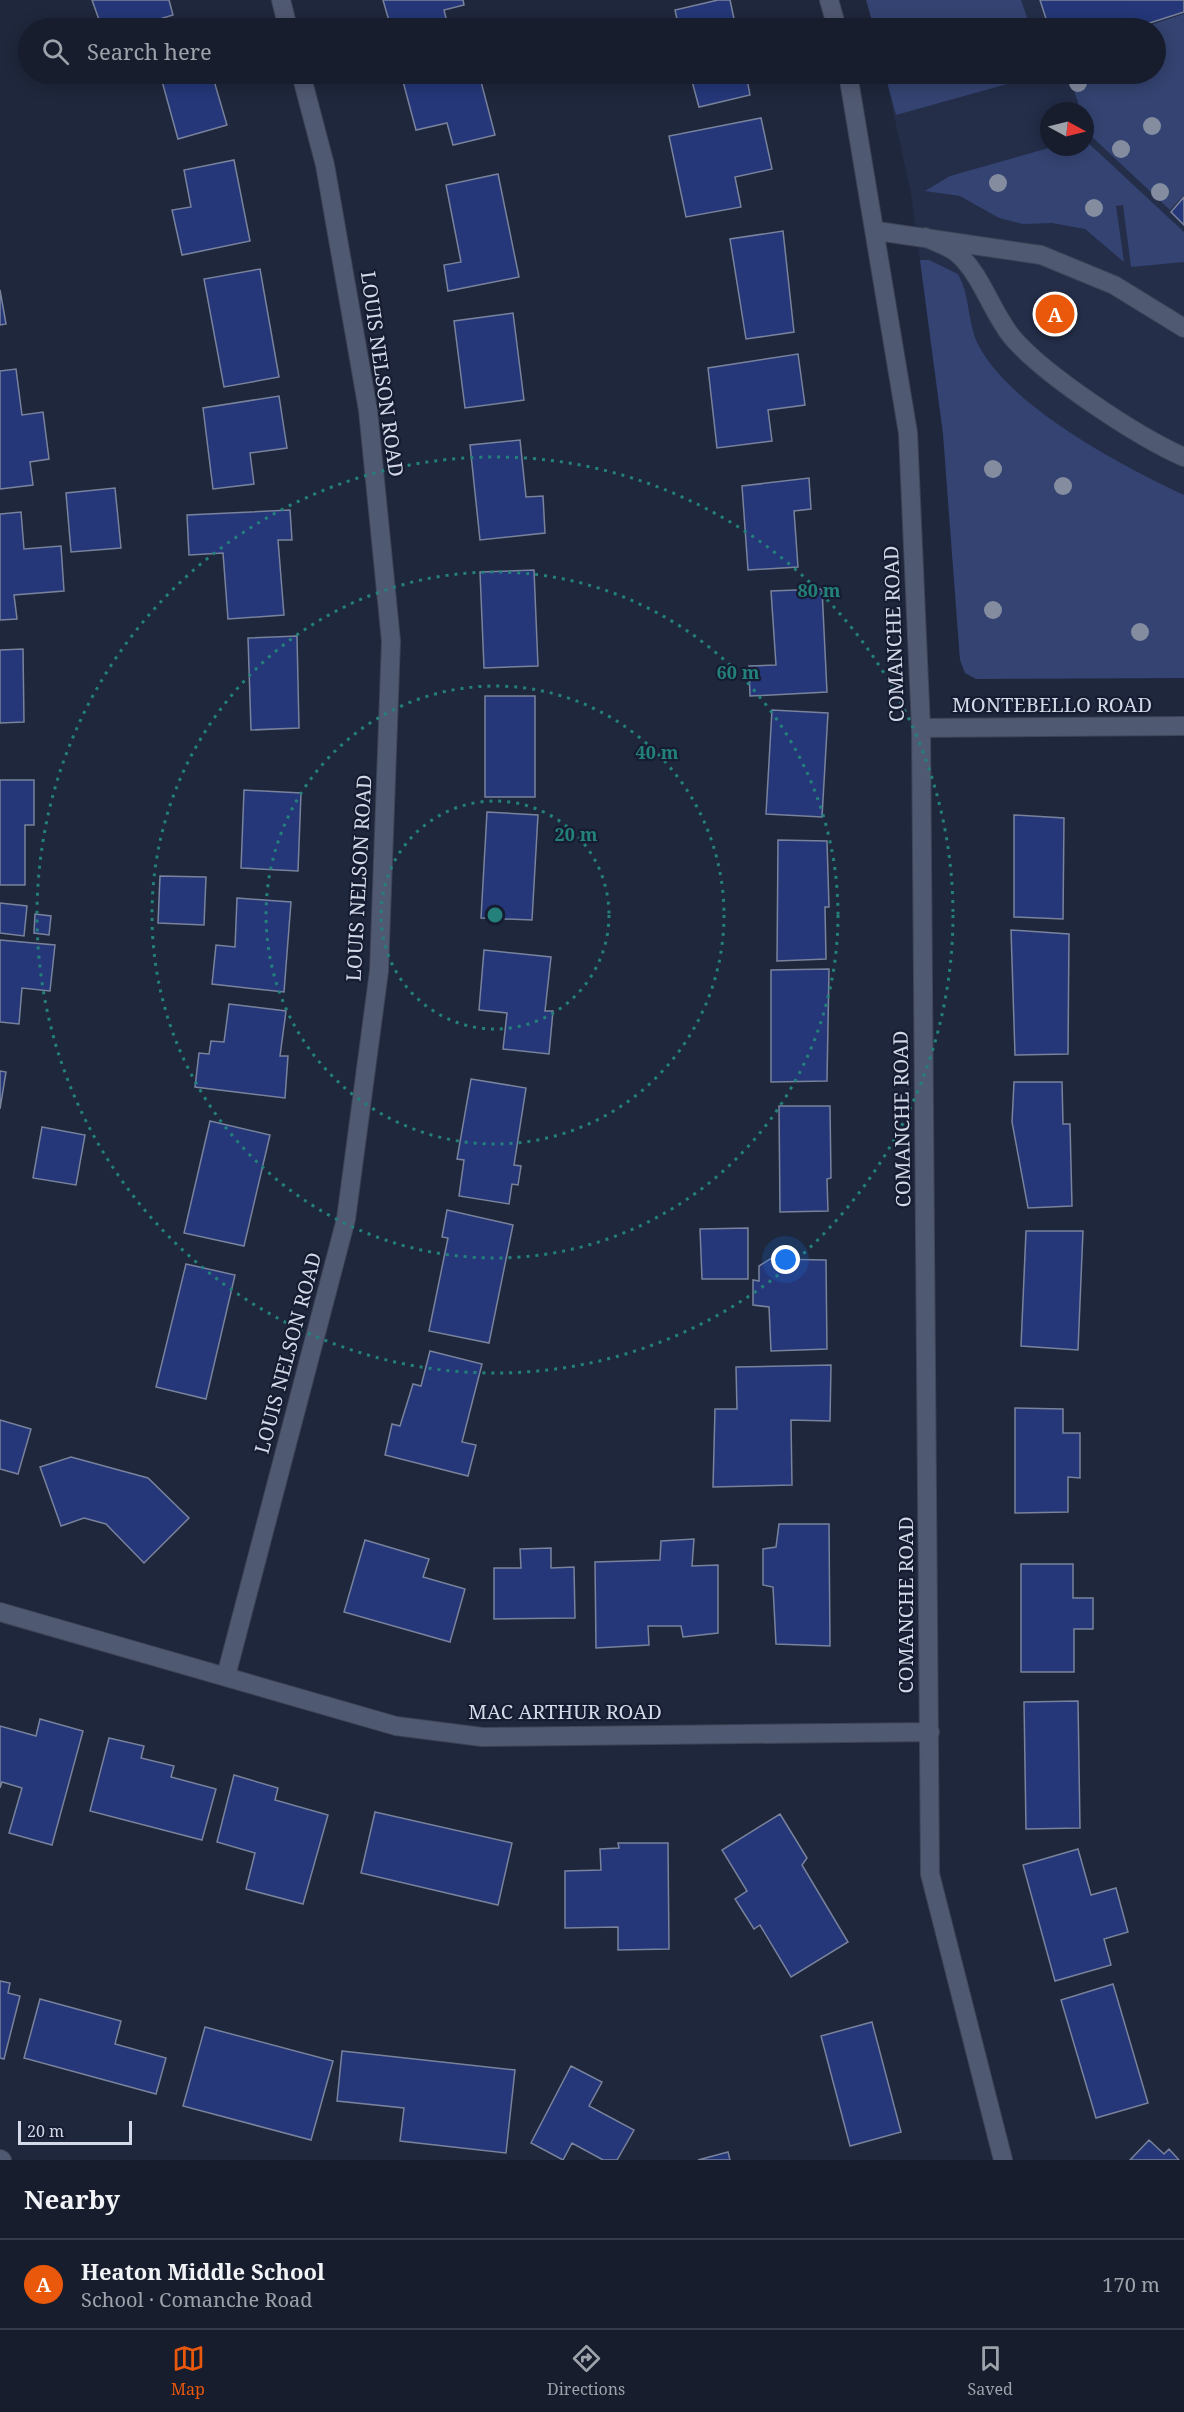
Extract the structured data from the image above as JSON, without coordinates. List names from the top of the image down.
{
  "streets": {
    "street": [
      "LOUIS NELSON ROAD",
      "COMANCHE ROAD",
      "MONTEBELLO ROAD",
      "MAC ARTHUR ROAD"
    ]
  },
  "crossings": [
    ["LOUIS NELSON ROAD", "MAC ARTHUR ROAD"],
    ["COMANCHE ROAD", "MONTEBELLO ROAD"],
    ["COMANCHE ROAD", "MAC ARTHUR ROAD"]
  ],
  "scale_bar": "20 m",
  "north": "right",
  "page": {
    "search": "Search here",
    "pins": "A",
    "scale": "20 m",
    "heading": "Nearby",
    "list": [
      {
        "mark": "A",
        "name": "Heaton Middle School",
        "note": "School · Comanche Road",
        "value": "170 m"
      }
    ],
    "nav": ["Map", "Directions", "Saved"]
  },
  "rings": [
    "80 m",
    "60 m",
    "40 m",
    "20 m"
  ]
}
